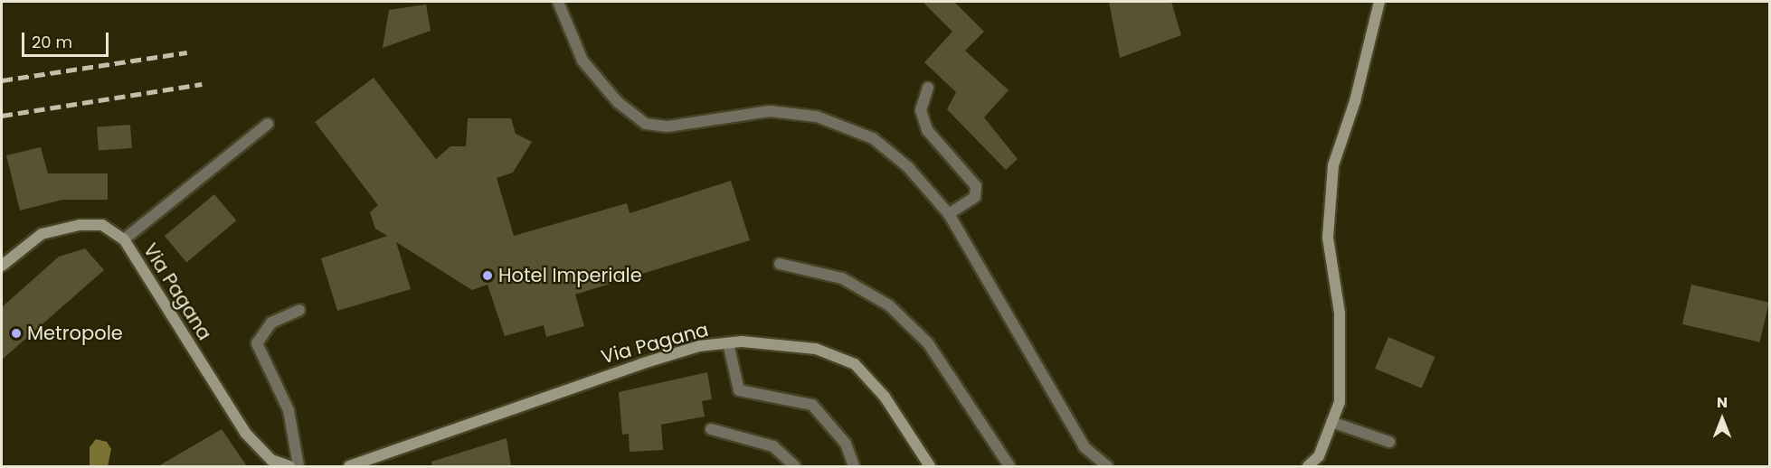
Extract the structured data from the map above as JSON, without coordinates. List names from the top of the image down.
{
  "streets": {
    "main road": ["Via Pagana"]
  },
  "places": ["Hotel Imperiale", "Metropole"],
  "scale_bar": "20 m",
  "north": "top"
}
